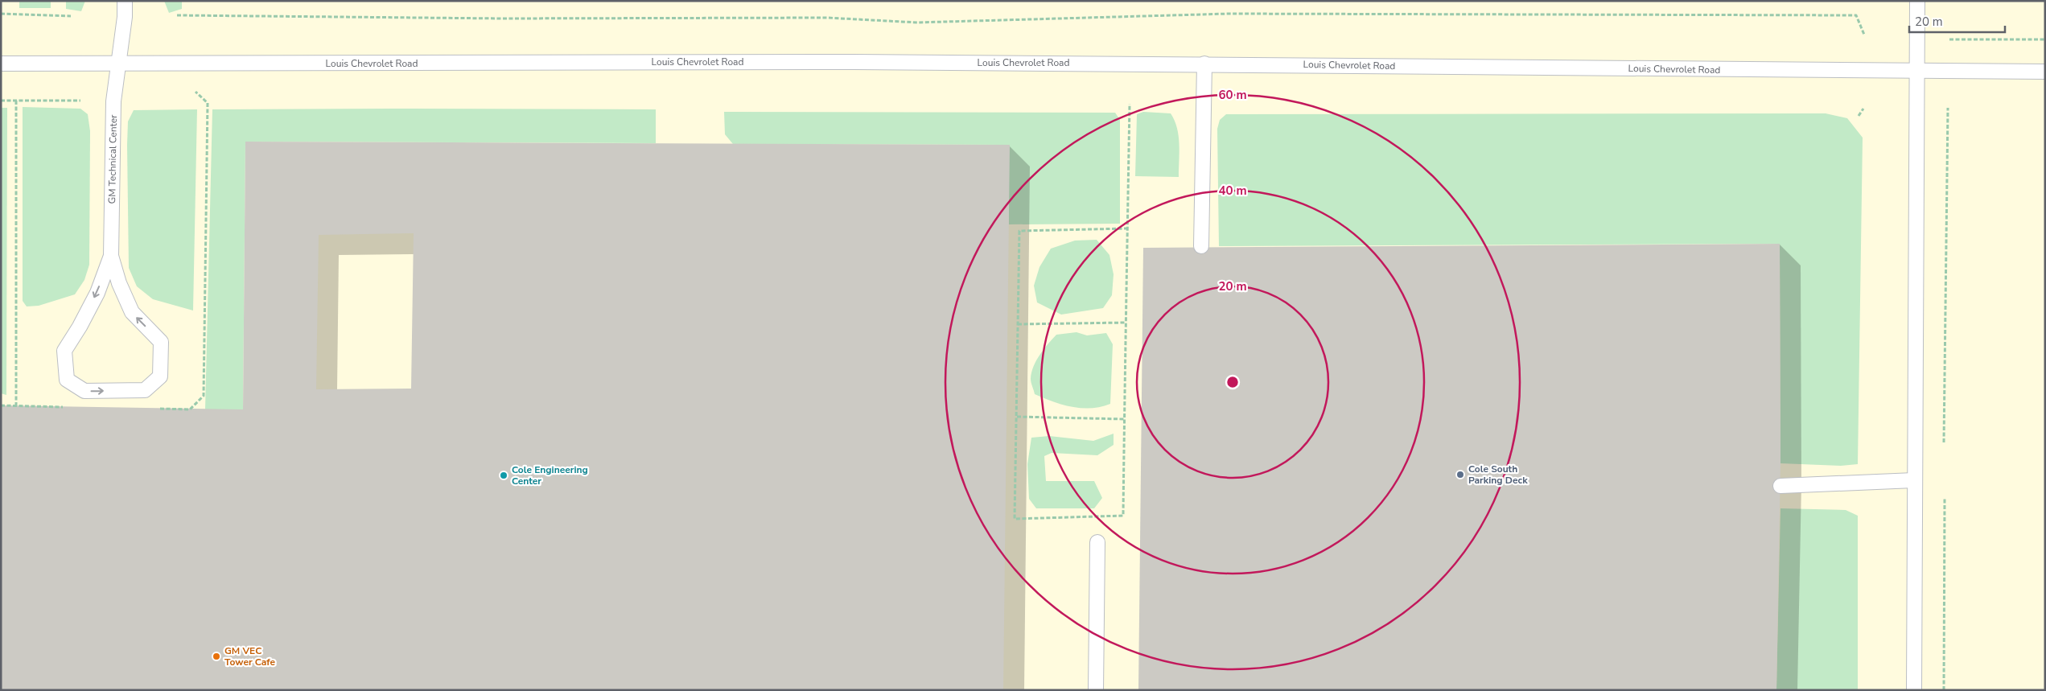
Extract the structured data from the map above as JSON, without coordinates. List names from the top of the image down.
{
  "streets": {
    "lane": ["Louis Chevrolet Road", "GM Technical Center"]
  },
  "crossings": [
    ["Louis Chevrolet Road", "GM Technical Center"]
  ],
  "places": ["Cole South Parking Deck", "Cole Engineering Center", "GM VEC Tower Cafe"],
  "scale_bar": "20 m",
  "rings": ["60 m", "40 m", "20 m"]
}
